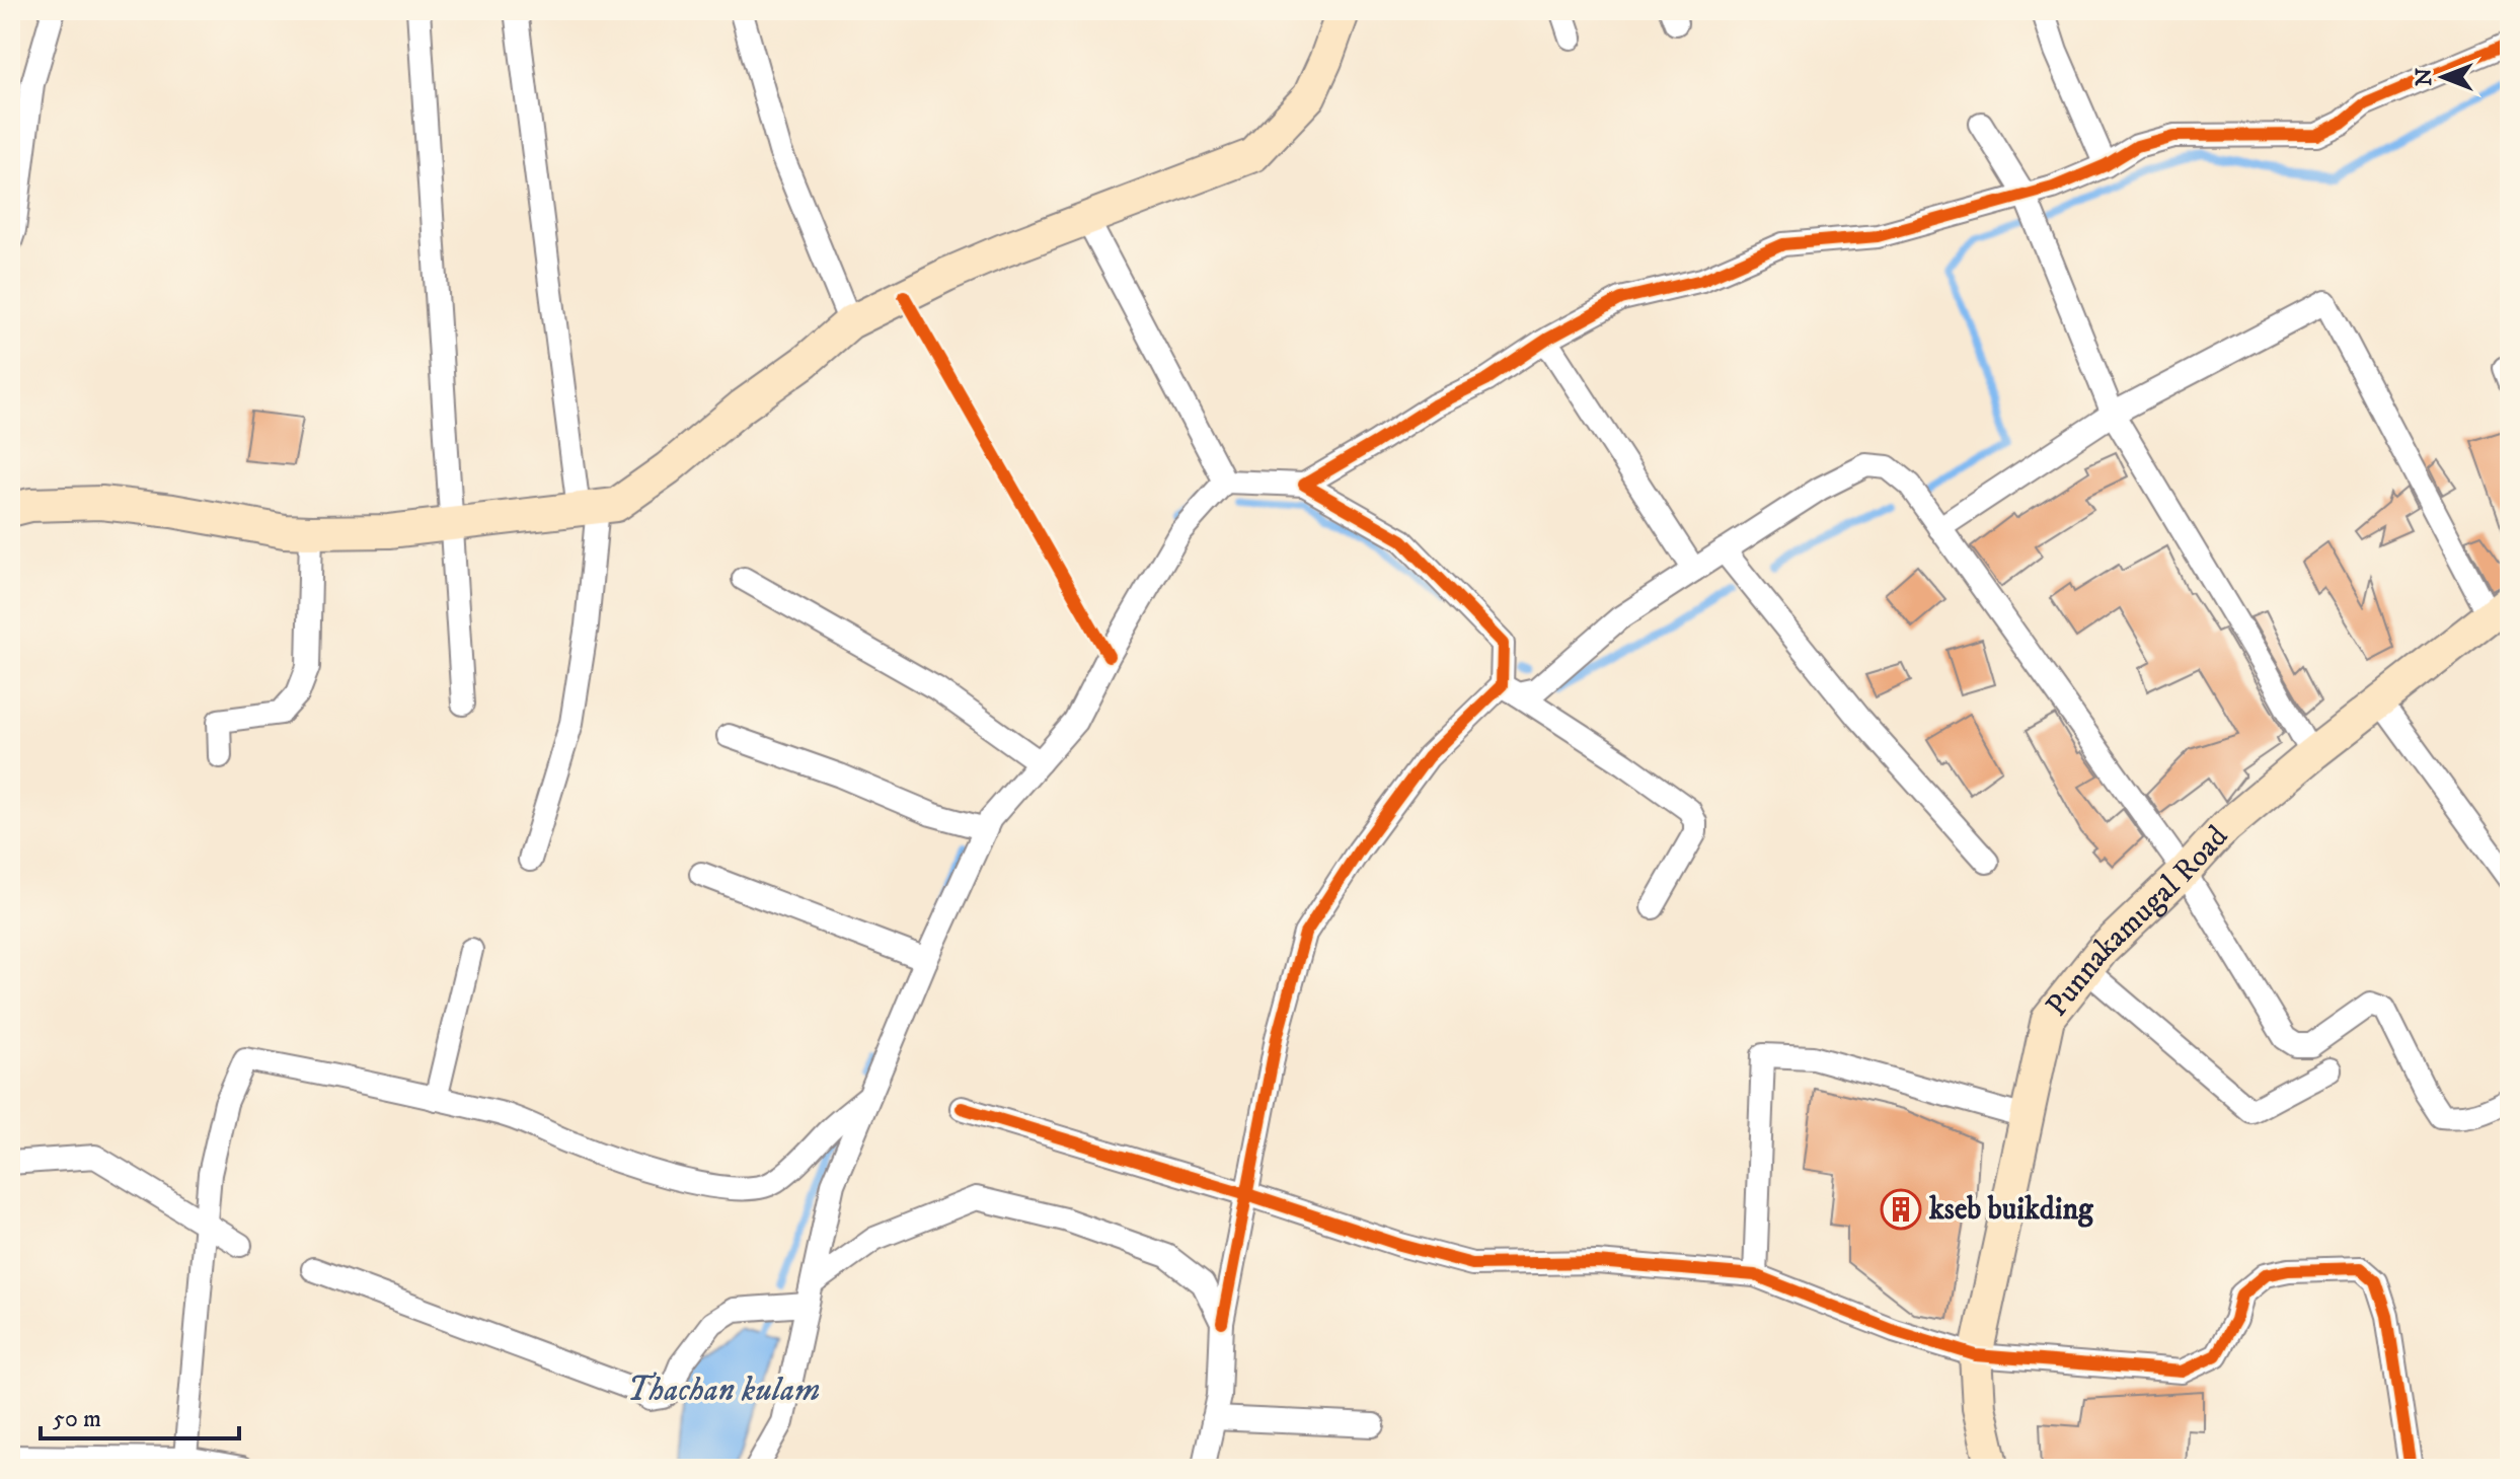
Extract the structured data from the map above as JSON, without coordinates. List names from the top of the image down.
{
  "streets": {
    "street": ["Punnakamugal Road"]
  },
  "water": ["Thachan kulam"],
  "places": {
    "building": ["kseb buikding"]
  },
  "scale_bar": "50 m",
  "north": "left"
}
